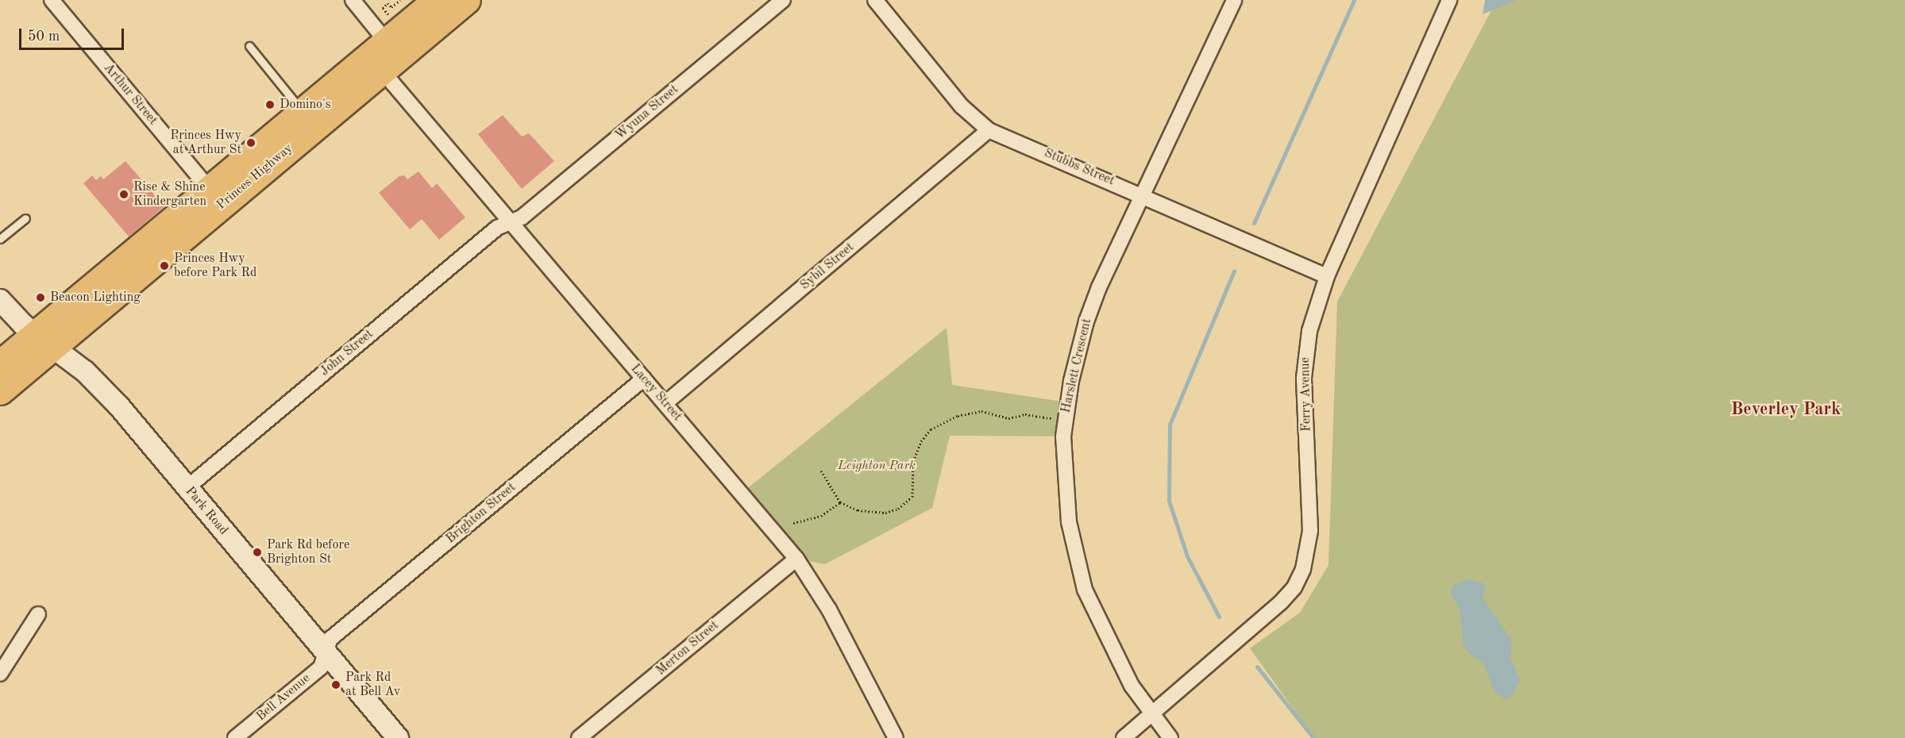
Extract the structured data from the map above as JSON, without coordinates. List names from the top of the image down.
{
  "streets": {
    "highway": ["Princes Highway"],
    "main road": ["Park Road"],
    "street": [
      "Arthur Street",
      "Wyuna Street",
      "Stubbs Street",
      "Sybil Street",
      "John Street",
      "Harslett Crescent",
      "Lacey Street",
      "Ferry Avenue",
      "Brighton Street",
      "Merton Street",
      "Bell Avenue"
    ]
  },
  "crossings": [
    ["Arthur Street", "Princes Highway"],
    ["Wyuna Street", "John Street"],
    ["Wyuna Street", "Lacey Street"],
    ["Stubbs Street", "Sybil Street"],
    ["Stubbs Street", "Harslett Crescent"],
    ["Stubbs Street", "Ferry Avenue"],
    ["Princes Highway", "Lacey Street"],
    ["Princes Highway", "Park Road"],
    ["Sybil Street", "Lacey Street"],
    ["John Street", "Lacey Street"],
    ["John Street", "Park Road"],
    ["Harslett Crescent", "Ferry Avenue"],
    ["Lacey Street", "Brighton Street"],
    ["Lacey Street", "Merton Street"],
    ["Park Road", "Brighton Street"],
    ["Park Road", "Bell Avenue"],
    ["Brighton Street", "Bell Avenue"]
  ],
  "districts": ["Beverley Park"],
  "parks": ["Leighton Park"],
  "places": [
    "Domino's",
    "Princes Hwy at Arthur St",
    "Rise & Shine Kindergarten",
    "Princes Hwy before Park Rd",
    "Beacon Lighting",
    "Park Rd before Brighton St",
    "Park Rd at Bell Av"
  ],
  "scale_bar": "50 m"
}
